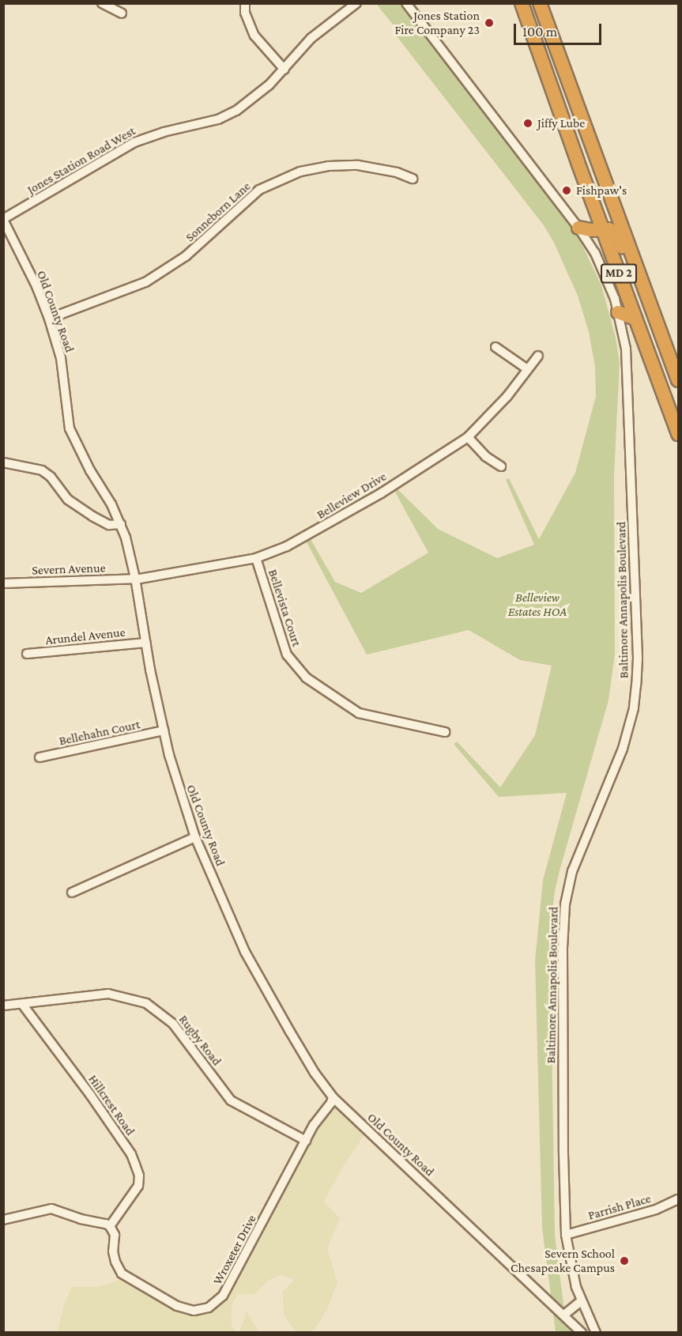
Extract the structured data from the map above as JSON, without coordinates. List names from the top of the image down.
{
  "streets": {
    "highway": ["MD 2"],
    "street": [
      "Jones Station Road West",
      "Sonneborn Lane",
      "Old County Road",
      "Belleview Drive",
      "Severn Avenue",
      "Baltimore Annapolis Boulevard",
      "Bellevista Court",
      "Arundel Avenue",
      "Bellehahn Court",
      "Rugby Road",
      "Hillcrest Road",
      "Parrish Place",
      "Wroxeter Drive"
    ]
  },
  "crossings": [
    ["Jones Station Road West", "Old County Road"],
    ["Sonneborn Lane", "Old County Road"],
    ["Old County Road", "Belleview Drive"],
    ["Old County Road", "Severn Avenue"],
    ["Old County Road", "Arundel Avenue"],
    ["Old County Road", "Bellehahn Court"],
    ["Old County Road", "Wroxeter Drive"],
    ["Belleview Drive", "Severn Avenue"],
    ["Belleview Drive", "Bellevista Court"],
    ["Baltimore Annapolis Boulevard", "Parrish Place"],
    ["Rugby Road", "Hillcrest Road"],
    ["Rugby Road", "Wroxeter Drive"],
    ["Hillcrest Road", "Wroxeter Drive"]
  ],
  "parks": ["Belleview Estates HOA"],
  "places": [
    "Jones Station Fire Company 23",
    "Jiffy Lube",
    "Fishpaw's",
    "Severn School Chesapeake Campus"
  ],
  "scale_bar": "100 m"
}
